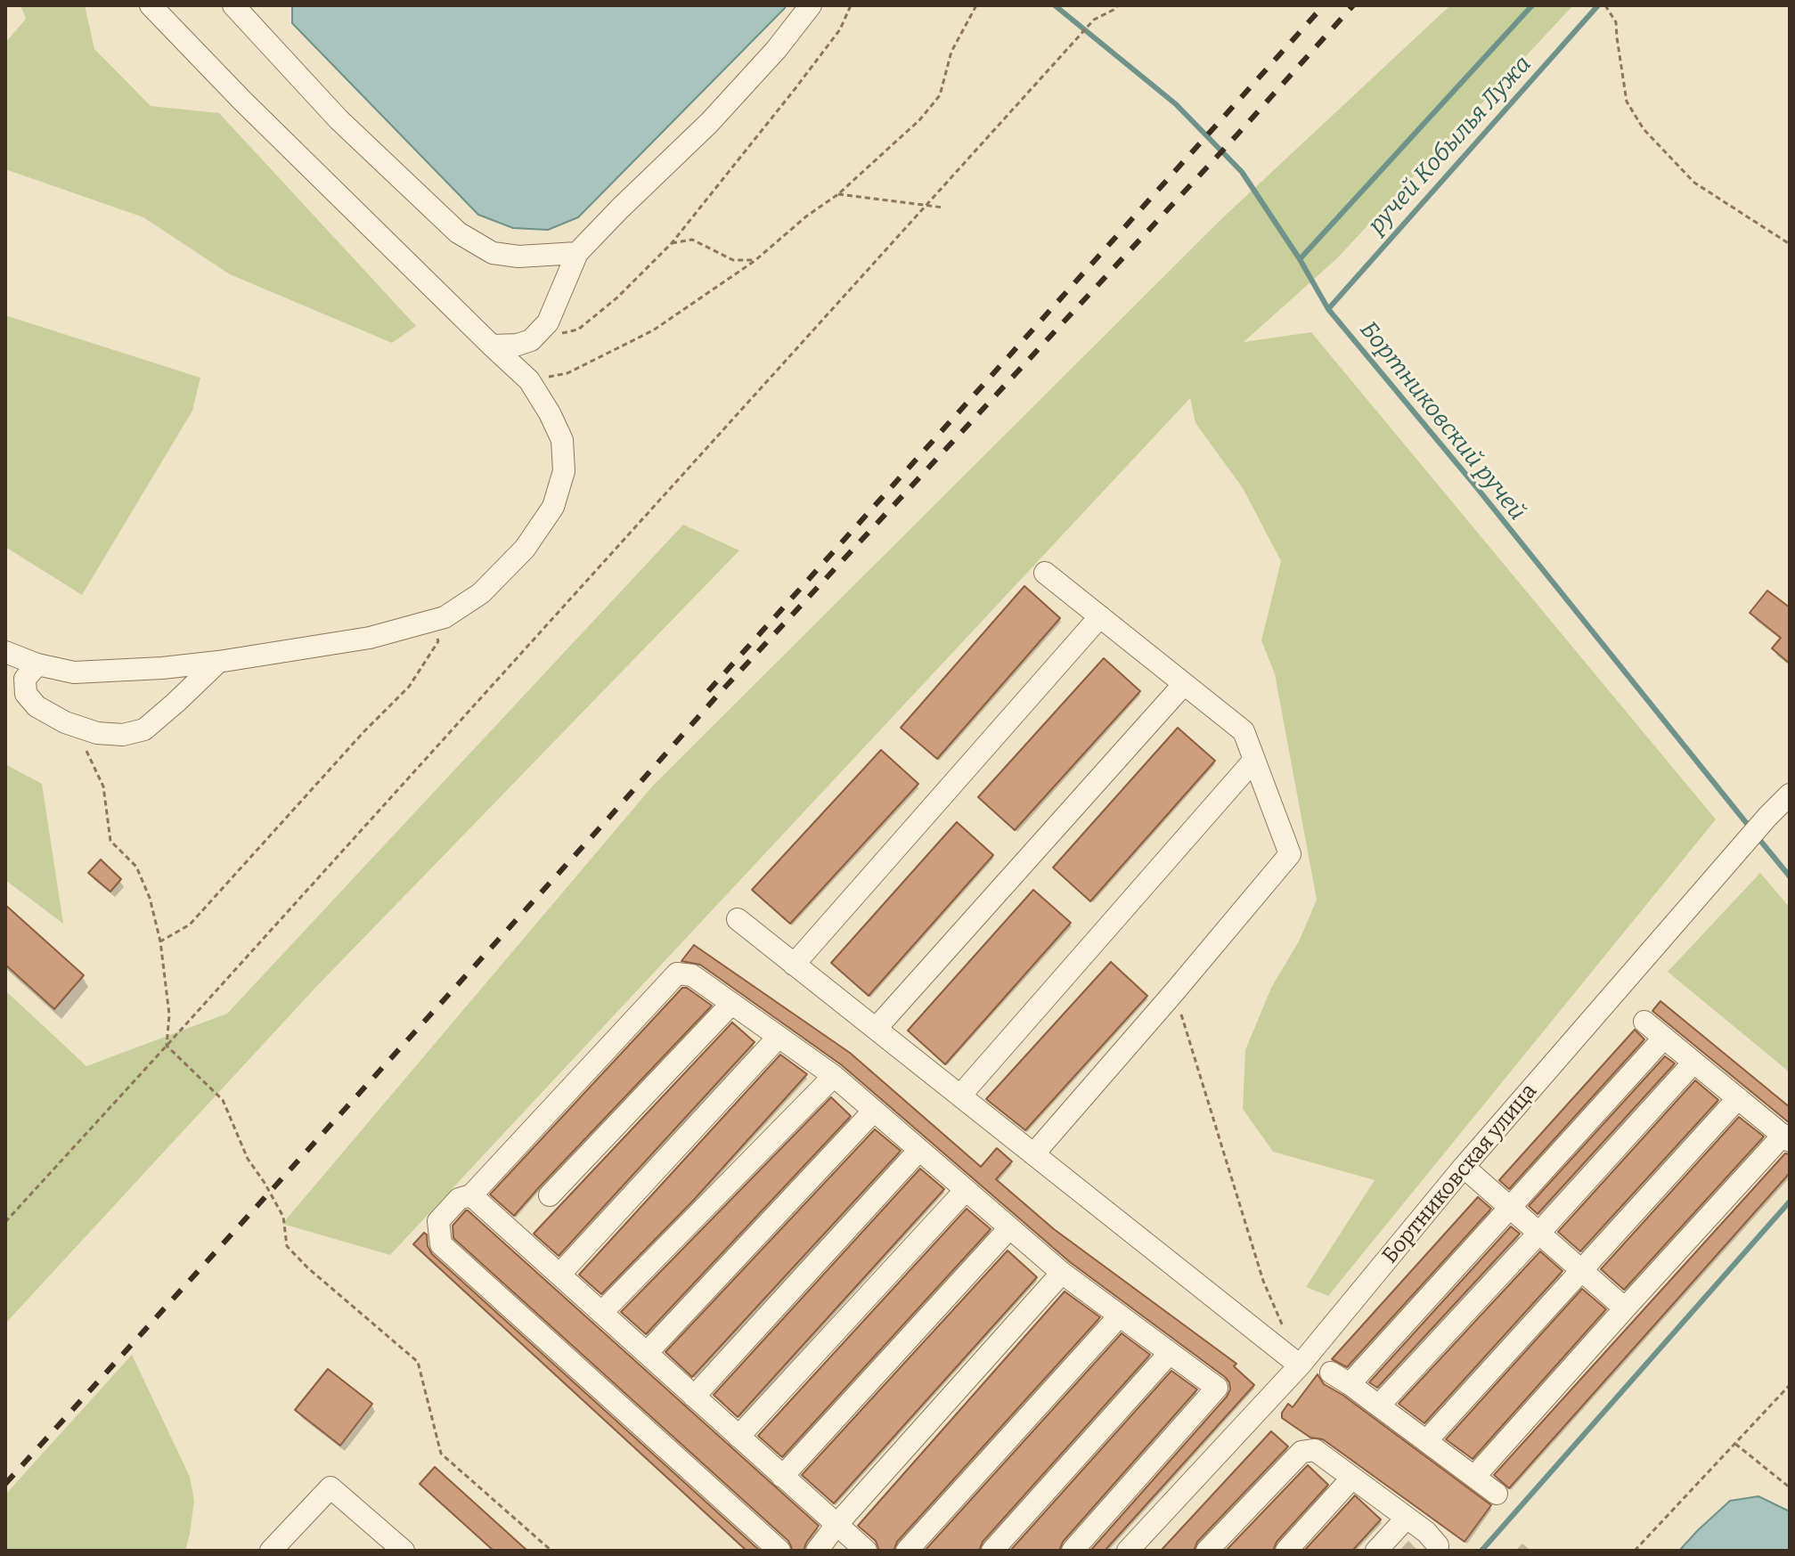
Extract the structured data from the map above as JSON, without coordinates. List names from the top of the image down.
{
  "streets": {
    "street": ["Бортниковская улица"]
  },
  "water": ["ручей Кобылья Лужа", "Бортниковский ручей"]
}
